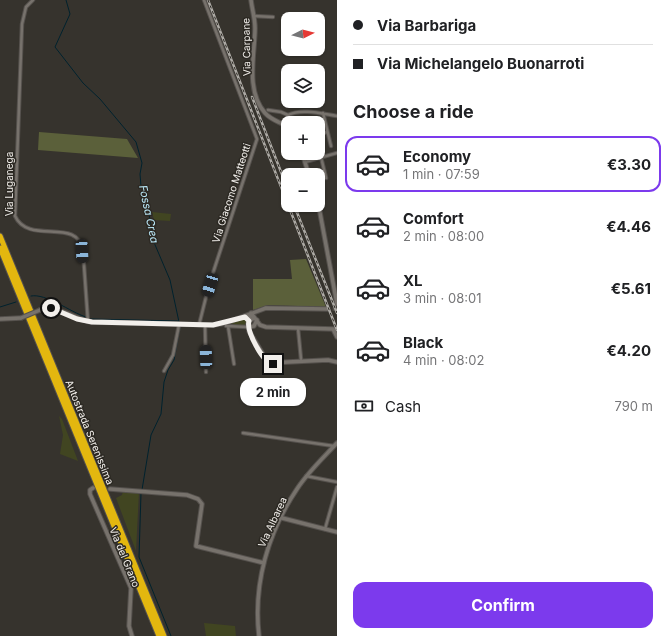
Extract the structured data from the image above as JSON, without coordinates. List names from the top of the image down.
{
  "streets": {
    "highway": ["Autostrada Serenissima"],
    "street": [
      "Via Carpane",
      "Via Luganega",
      "Via Giacomo Matteotti",
      "Via Albarea",
      "Via del Grano"
    ]
  },
  "water": ["Fossa Crea"],
  "north": "right",
  "page": {
    "banner": ["Via Barbariga", "Via Michelangelo Buonarroti"],
    "map_buttons": ["+", "−"],
    "heading": "Choose a ride",
    "list": [
      {
        "name": "Economy",
        "note": "1 min · 07:59",
        "value": "€3.30"
      },
      {
        "name": "Comfort",
        "note": "2 min · 08:00",
        "value": "€4.46"
      },
      {
        "name": "XL",
        "note": "3 min · 08:01",
        "value": "€5.61"
      },
      {
        "name": "Black",
        "note": "4 min · 08:02",
        "value": "€4.20"
      }
    ],
    "bubble": "2 min",
    "pay": ["Cash", "790 m"],
    "buttons": "Confirm"
  }
}
